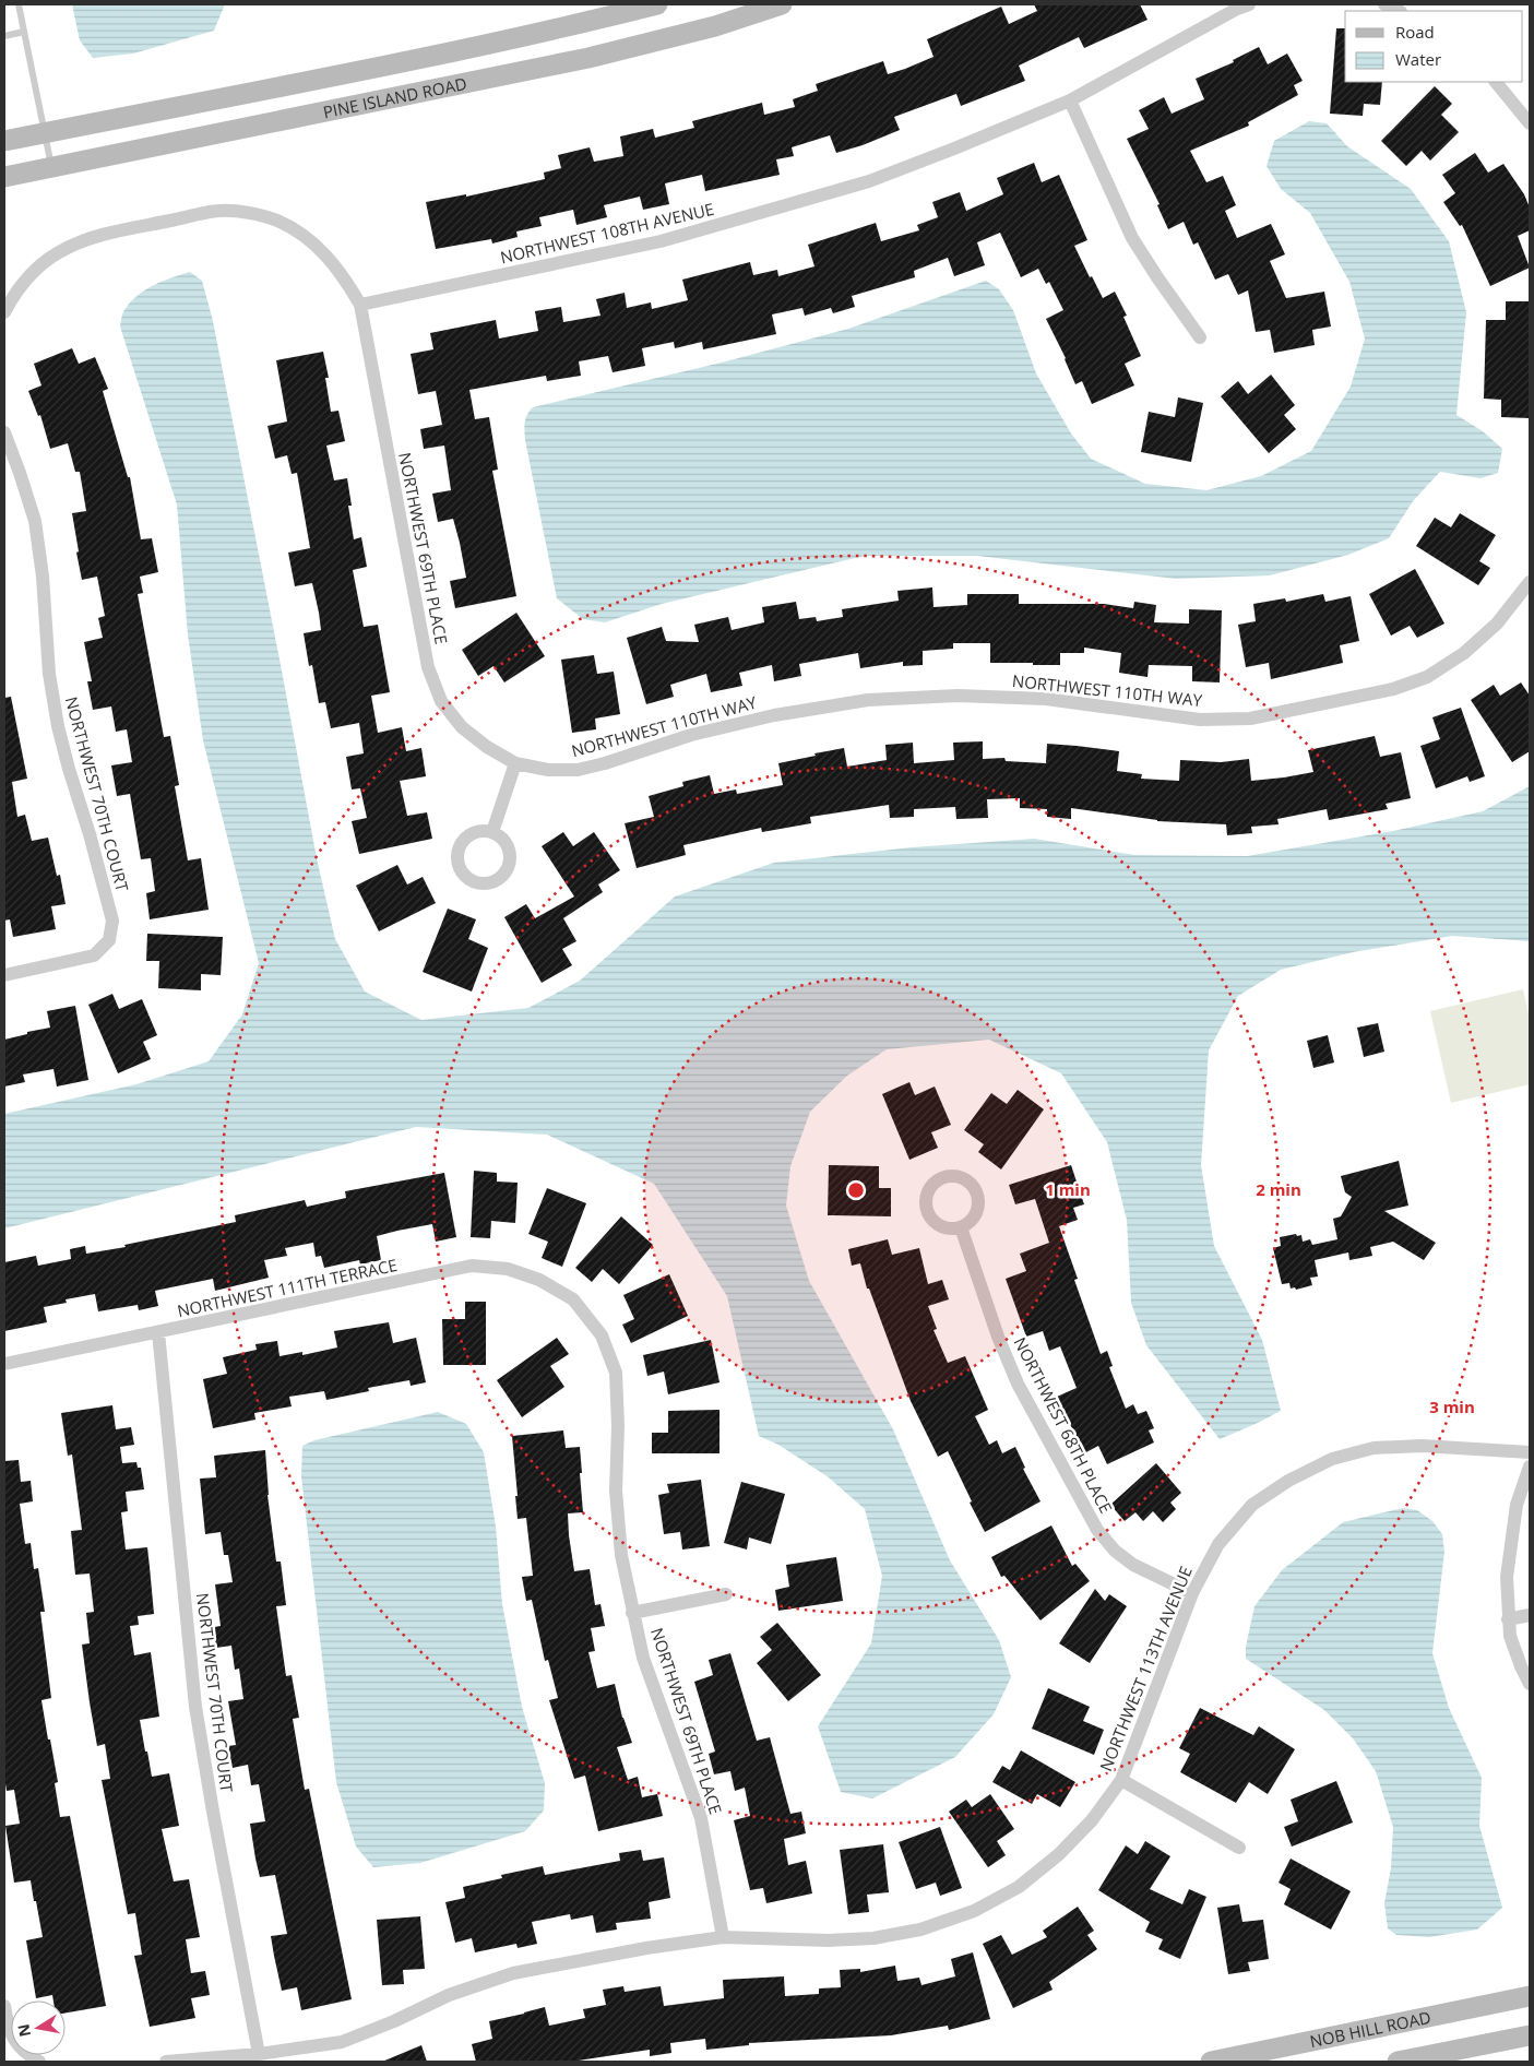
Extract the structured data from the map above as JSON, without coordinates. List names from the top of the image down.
{
  "streets": {
    "main road": ["PINE ISLAND ROAD", "NOB HILL ROAD"],
    "street": [
      "NORTHWEST 108TH AVENUE",
      "NORTHWEST 69TH PLACE",
      "NORTHWEST 110TH WAY",
      "NORTHWEST 70TH COURT",
      "NORTHWEST 111TH TERRACE",
      "NORTHWEST 68TH PLACE",
      "NORTHWEST 113TH AVENUE"
    ]
  },
  "crossings": [
    ["NORTHWEST 108TH AVENUE", "NORTHWEST 69TH PLACE"],
    ["NORTHWEST 69TH PLACE", "NORTHWEST 110TH WAY"],
    ["NORTHWEST 69TH PLACE", "NORTHWEST 111TH TERRACE"],
    ["NORTHWEST 69TH PLACE", "NORTHWEST 113TH AVENUE"],
    ["NORTHWEST 70TH COURT", "NORTHWEST 111TH TERRACE"],
    ["NORTHWEST 70TH COURT", "NORTHWEST 113TH AVENUE"],
    ["NORTHWEST 68TH PLACE", "NORTHWEST 113TH AVENUE"]
  ],
  "legend": ["Road", "Water"],
  "north": "left",
  "rings": ["1 min", "2 min", "3 min"]
}
